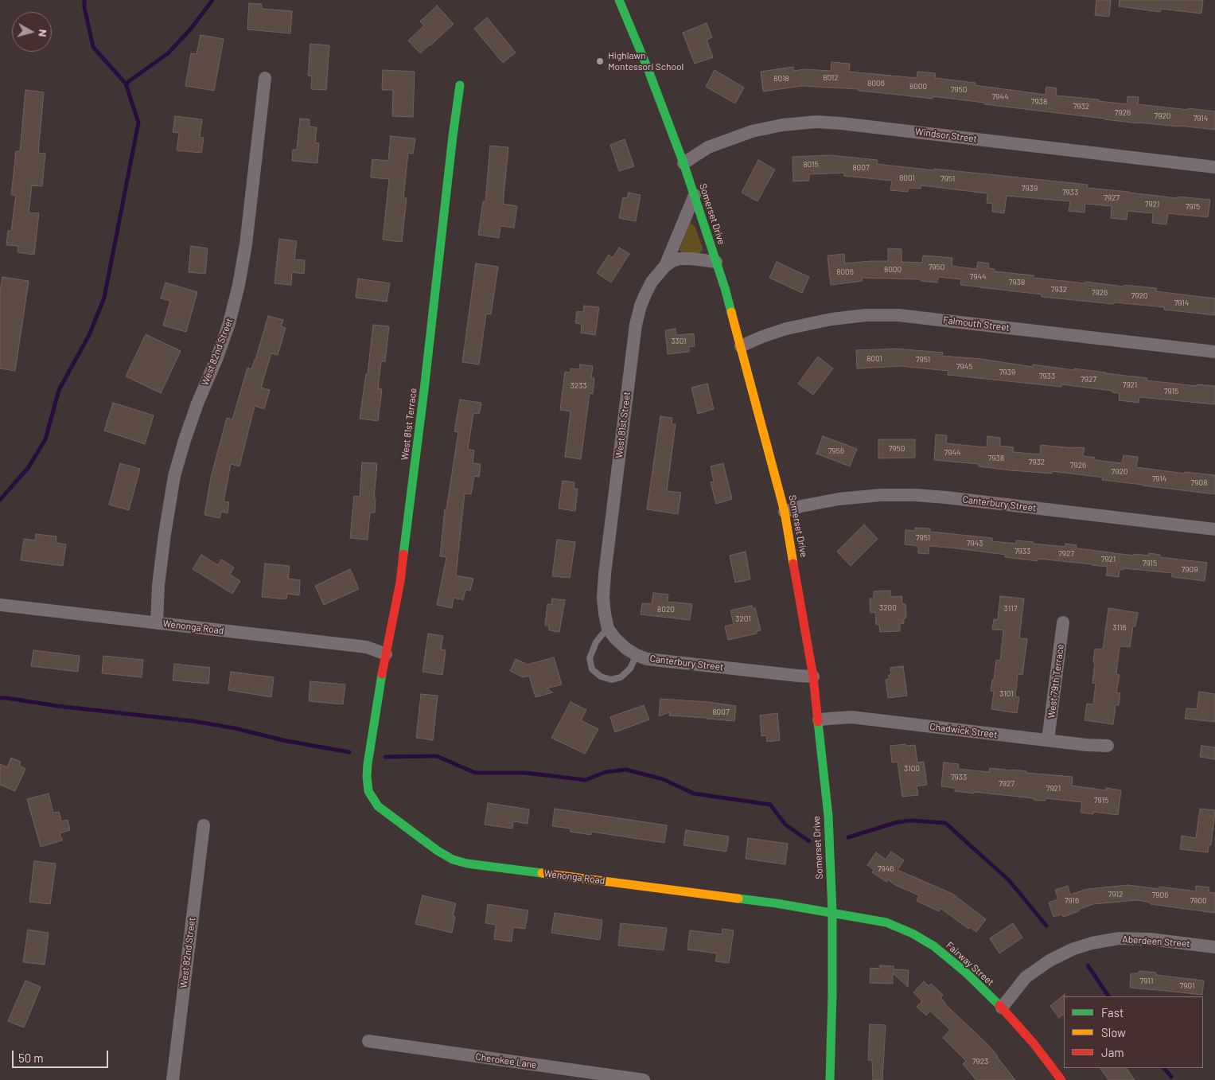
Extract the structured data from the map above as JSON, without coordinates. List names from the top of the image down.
{
  "streets": {
    "street": [
      "Windsor Street",
      "Somerset Drive",
      "Falmouth Street",
      "West 82nd Street",
      "West 81st Terrace",
      "West 81st Street",
      "Canterbury Street",
      "Wenonga Road",
      "West 79th Terrace",
      "Chadwick Street",
      "Aberdeen Street",
      "Fairway Street",
      "Cherokee Lane"
    ]
  },
  "crossings": [
    ["Windsor Street", "Somerset Drive"],
    ["Somerset Drive", "Falmouth Street"],
    ["Somerset Drive", "West 81st Street"],
    ["Somerset Drive", "Canterbury Street"],
    ["Somerset Drive", "Wenonga Road"],
    ["Somerset Drive", "Chadwick Street"],
    ["Somerset Drive", "Fairway Street"],
    ["West 82nd Street", "Wenonga Road"],
    ["West 81st Terrace", "Wenonga Road"],
    ["West 81st Street", "Canterbury Street"],
    ["Wenonga Road", "Fairway Street"],
    ["West 79th Terrace", "Chadwick Street"],
    ["Aberdeen Street", "Fairway Street"]
  ],
  "places": ["Highlawn Montessori School"],
  "house_numbers": [
    "8012",
    "8018",
    "8006",
    "8000",
    "7950",
    "7944",
    "7938",
    "7932",
    "7926",
    "7920",
    "7914",
    "8015",
    "8007",
    "8001",
    "7951",
    "7939",
    "7933",
    "7927",
    "7921",
    "7915",
    "7950",
    "8000",
    "8006",
    "7944",
    "7938",
    "7932",
    "7926",
    "7920",
    "7914",
    "3301",
    "8001",
    "7951",
    "7945",
    "7939",
    "7933",
    "7927",
    "7921",
    "3233",
    "7915",
    "7950",
    "7956",
    "7944",
    "7938",
    "7932",
    "7926",
    "7920",
    "7914",
    "7908",
    "7951",
    "7943",
    "7933",
    "7927",
    "7921",
    "7915",
    "7909",
    "3200",
    "3117",
    "8020",
    "3201",
    "3116",
    "3101",
    "8007",
    "3100",
    "7933",
    "7927",
    "7921",
    "7915",
    "7946",
    "7912",
    "7906",
    "7916",
    "7900",
    "7911",
    "7901",
    "7923"
  ],
  "legend": ["Fast", "Slow", "Jam"],
  "scale_bar": "50 m",
  "north": "right"
}
